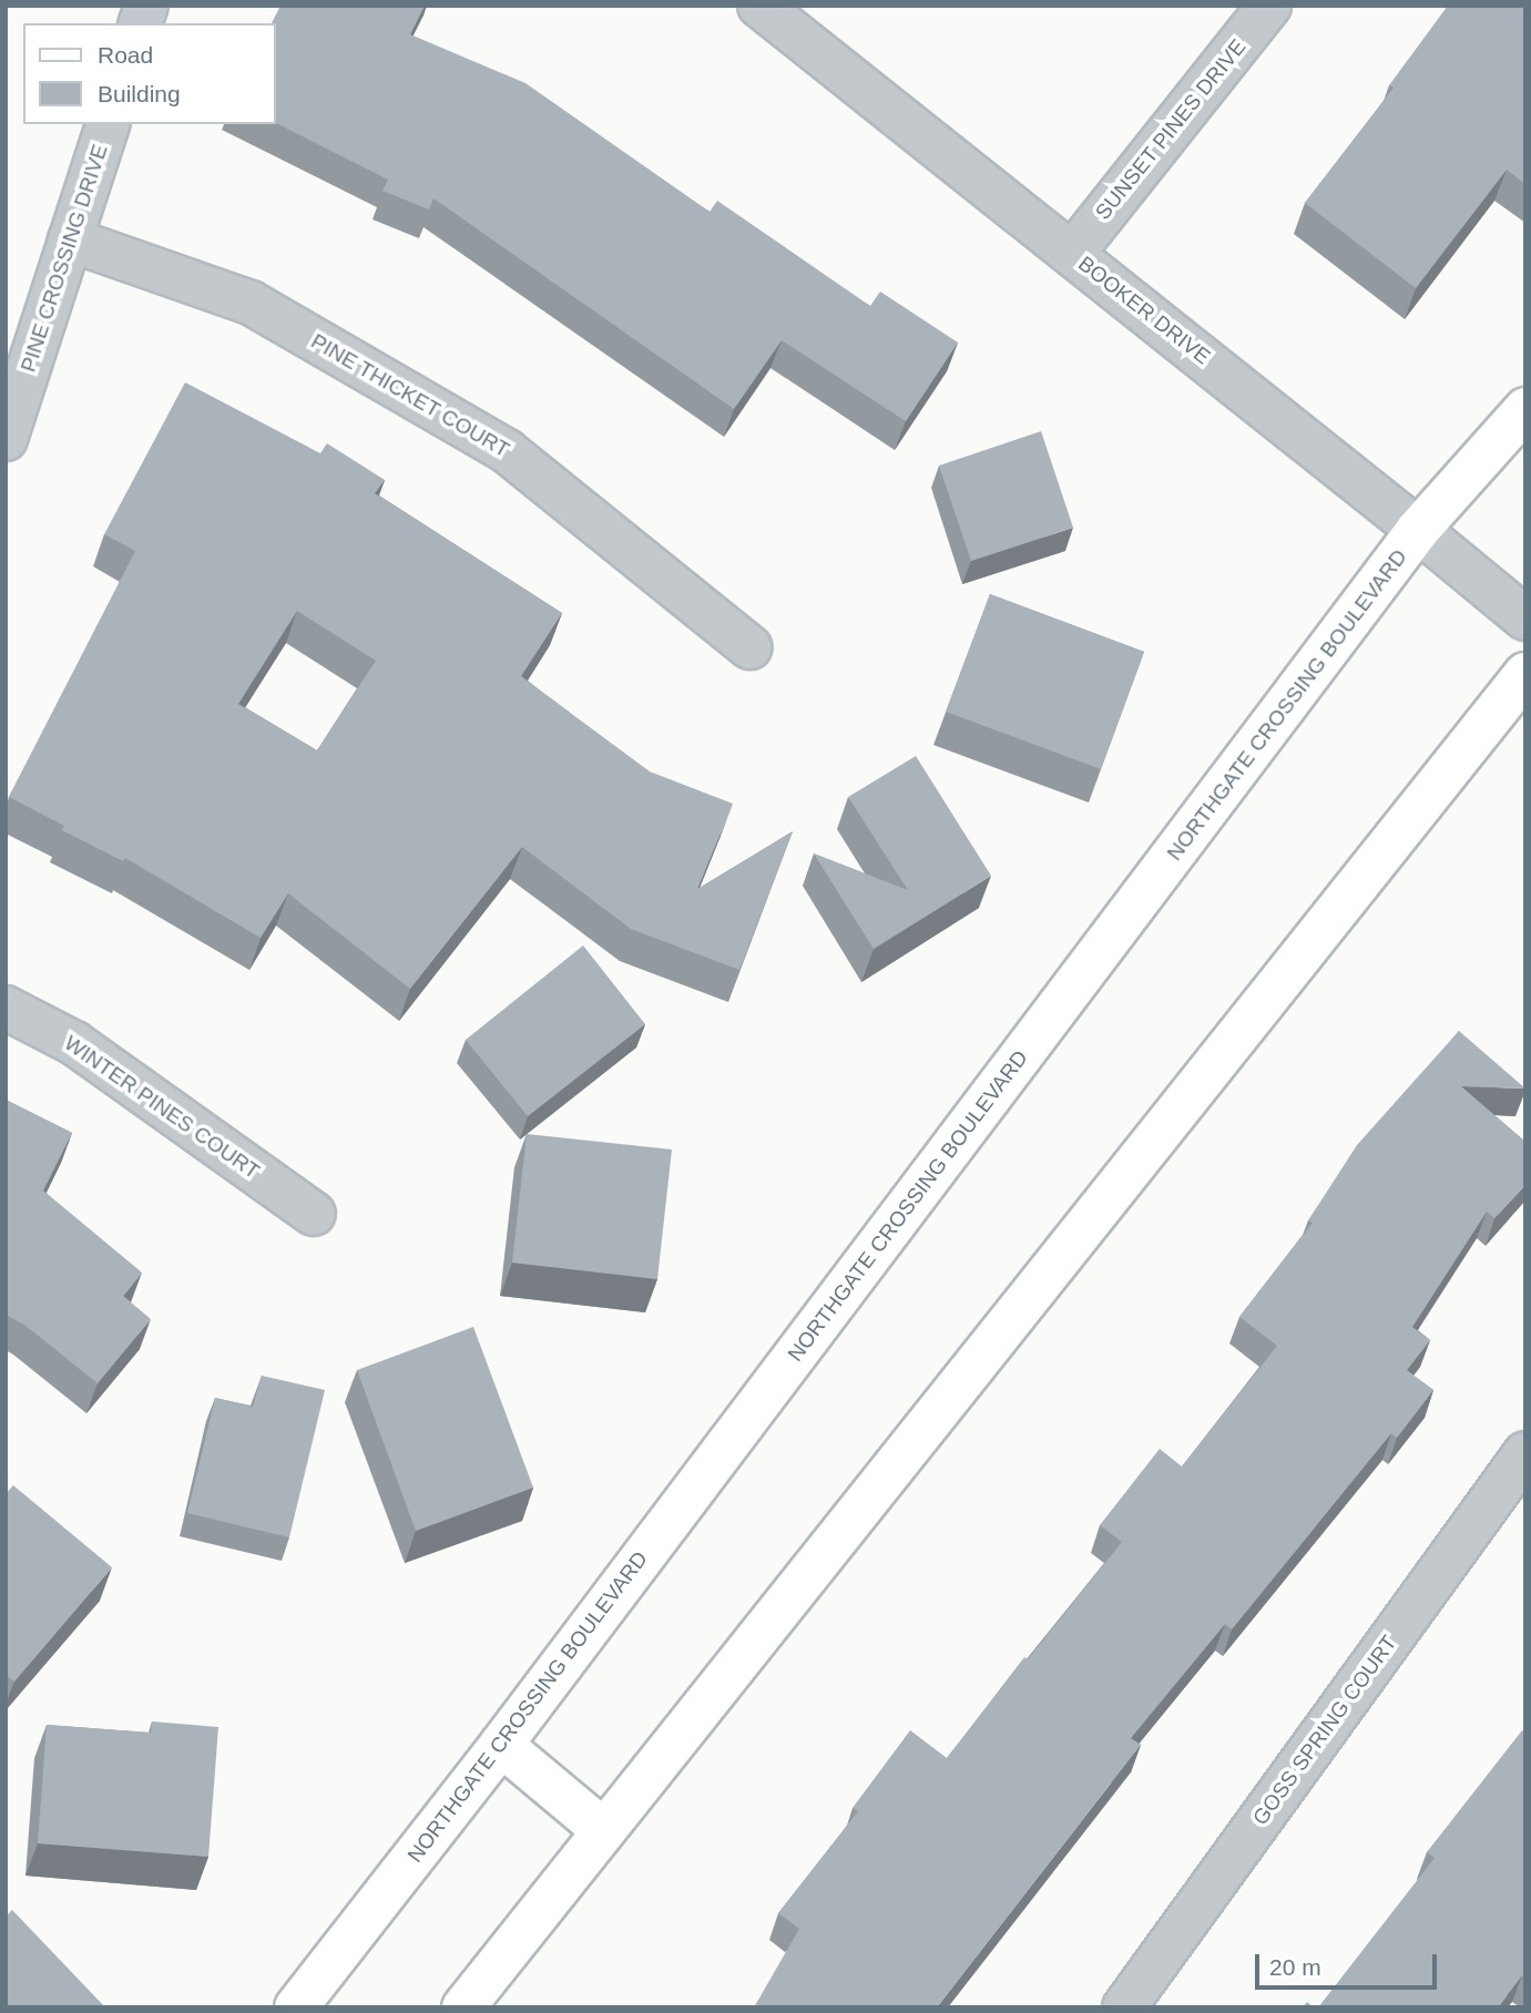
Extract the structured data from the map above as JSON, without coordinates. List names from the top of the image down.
{
  "streets": {
    "main road": ["NORTHGATE CROSSING BOULEVARD"],
    "street": [
      "SUNSET PINES DRIVE",
      "PINE CROSSING DRIVE",
      "BOOKER DRIVE",
      "PINE THICKET COURT",
      "WINTER PINES COURT",
      "GOSS SPRING COURT"
    ]
  },
  "crossings": [
    ["SUNSET PINES DRIVE", "BOOKER DRIVE"],
    ["PINE CROSSING DRIVE", "PINE THICKET COURT"],
    ["BOOKER DRIVE", "NORTHGATE CROSSING BOULEVARD"]
  ],
  "legend": ["Road", "Building"],
  "scale_bar": "20 m"
}
